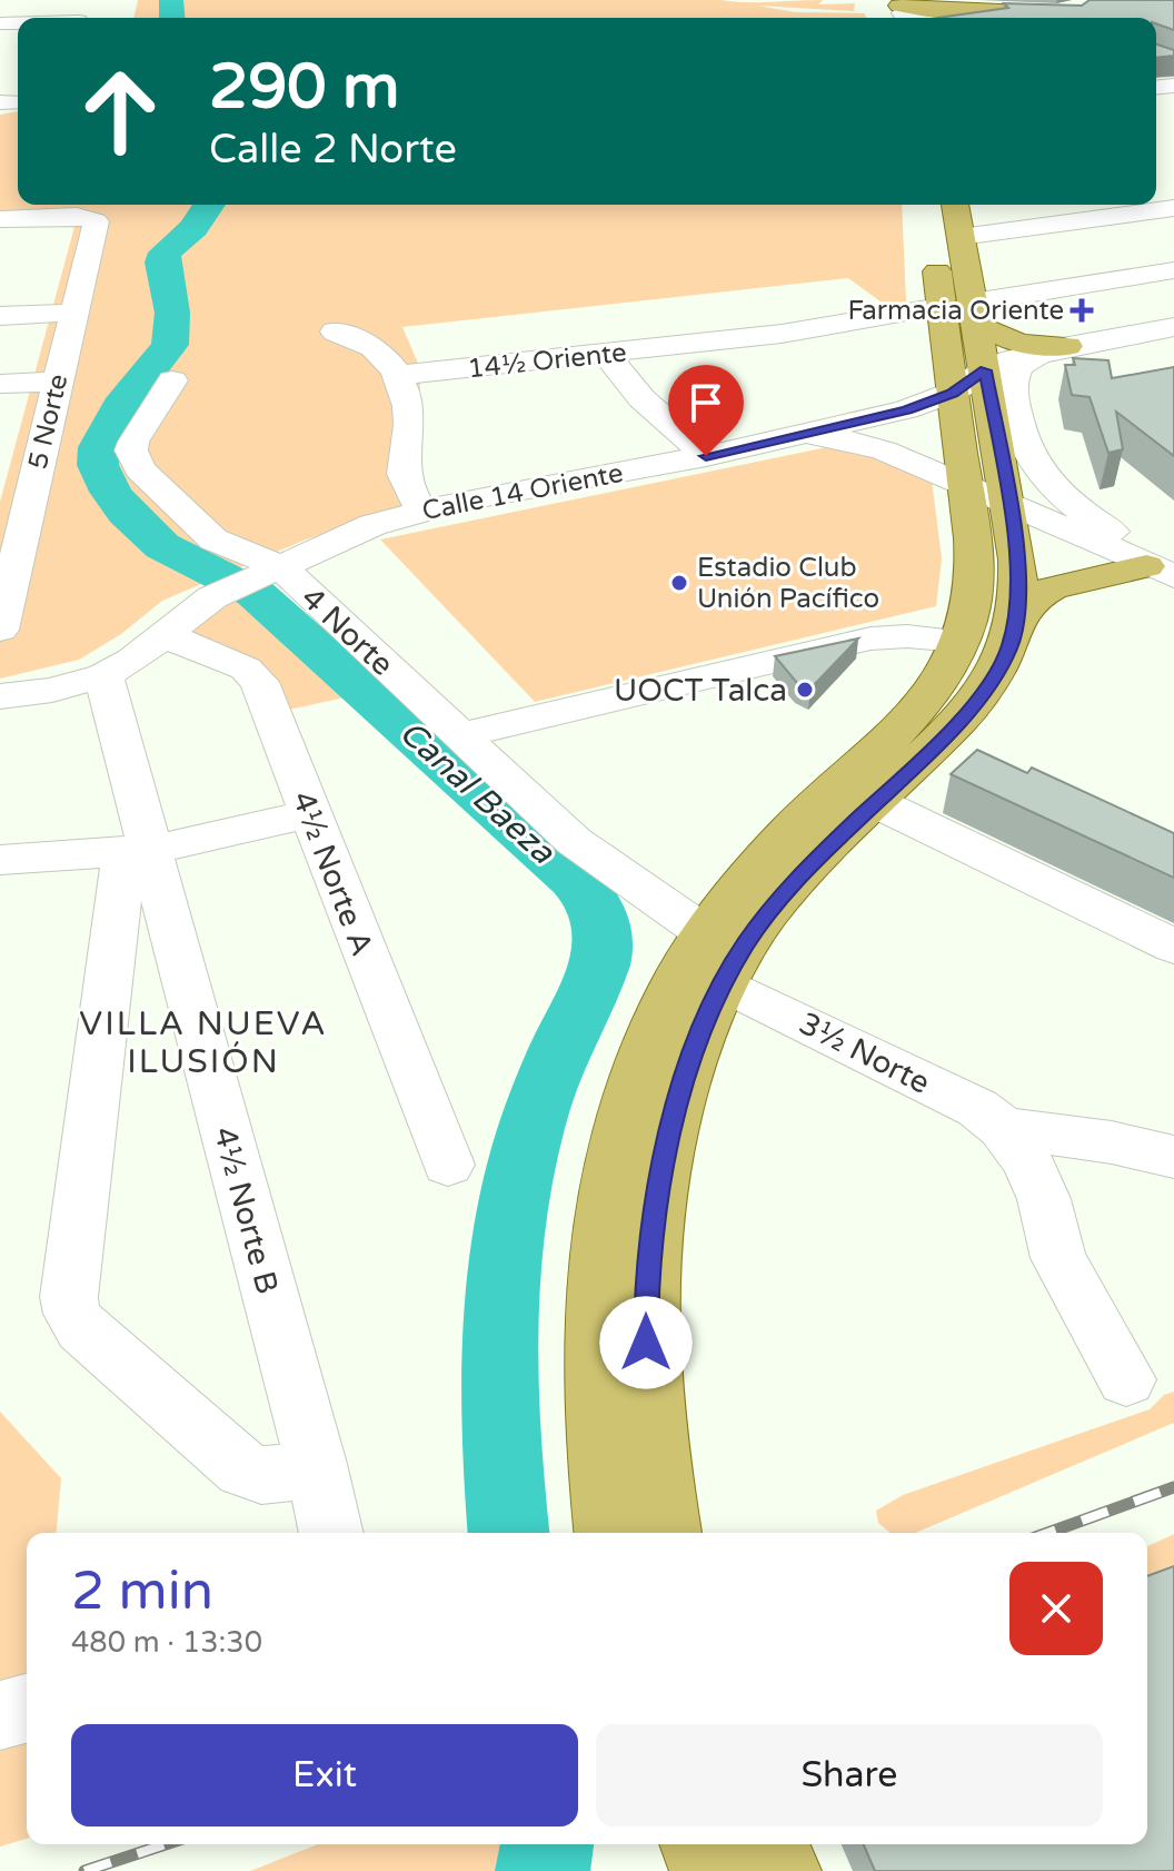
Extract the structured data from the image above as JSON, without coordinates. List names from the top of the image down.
{
  "streets": {
    "street": [
      "14½ Oriente",
      "5 Norte",
      "Calle 14 Oriente",
      "4 Norte",
      "4½ Norte A",
      "3½ Norte",
      "4½ Norte B"
    ]
  },
  "crossings": [
    ["Calle 14 Oriente", "4 Norte"],
    ["Calle 14 Oriente", "4½ Norte A"],
    ["Calle 14 Oriente", "4½ Norte B"]
  ],
  "districts": ["VILLA NUEVA ILUSIÓN"],
  "water": ["Canal Baeza"],
  "places": {
    "health": ["Farmacia Oriente"],
    "other": ["Estadio Club Unión Pacífico", "UOCT Talca"]
  },
  "page": {
    "turn": ["290 m", "Calle 2 Norte"],
    "heading": ["2 min", "480 m · 13:30"],
    "buttons": ["Exit", "Share"]
  }
}
